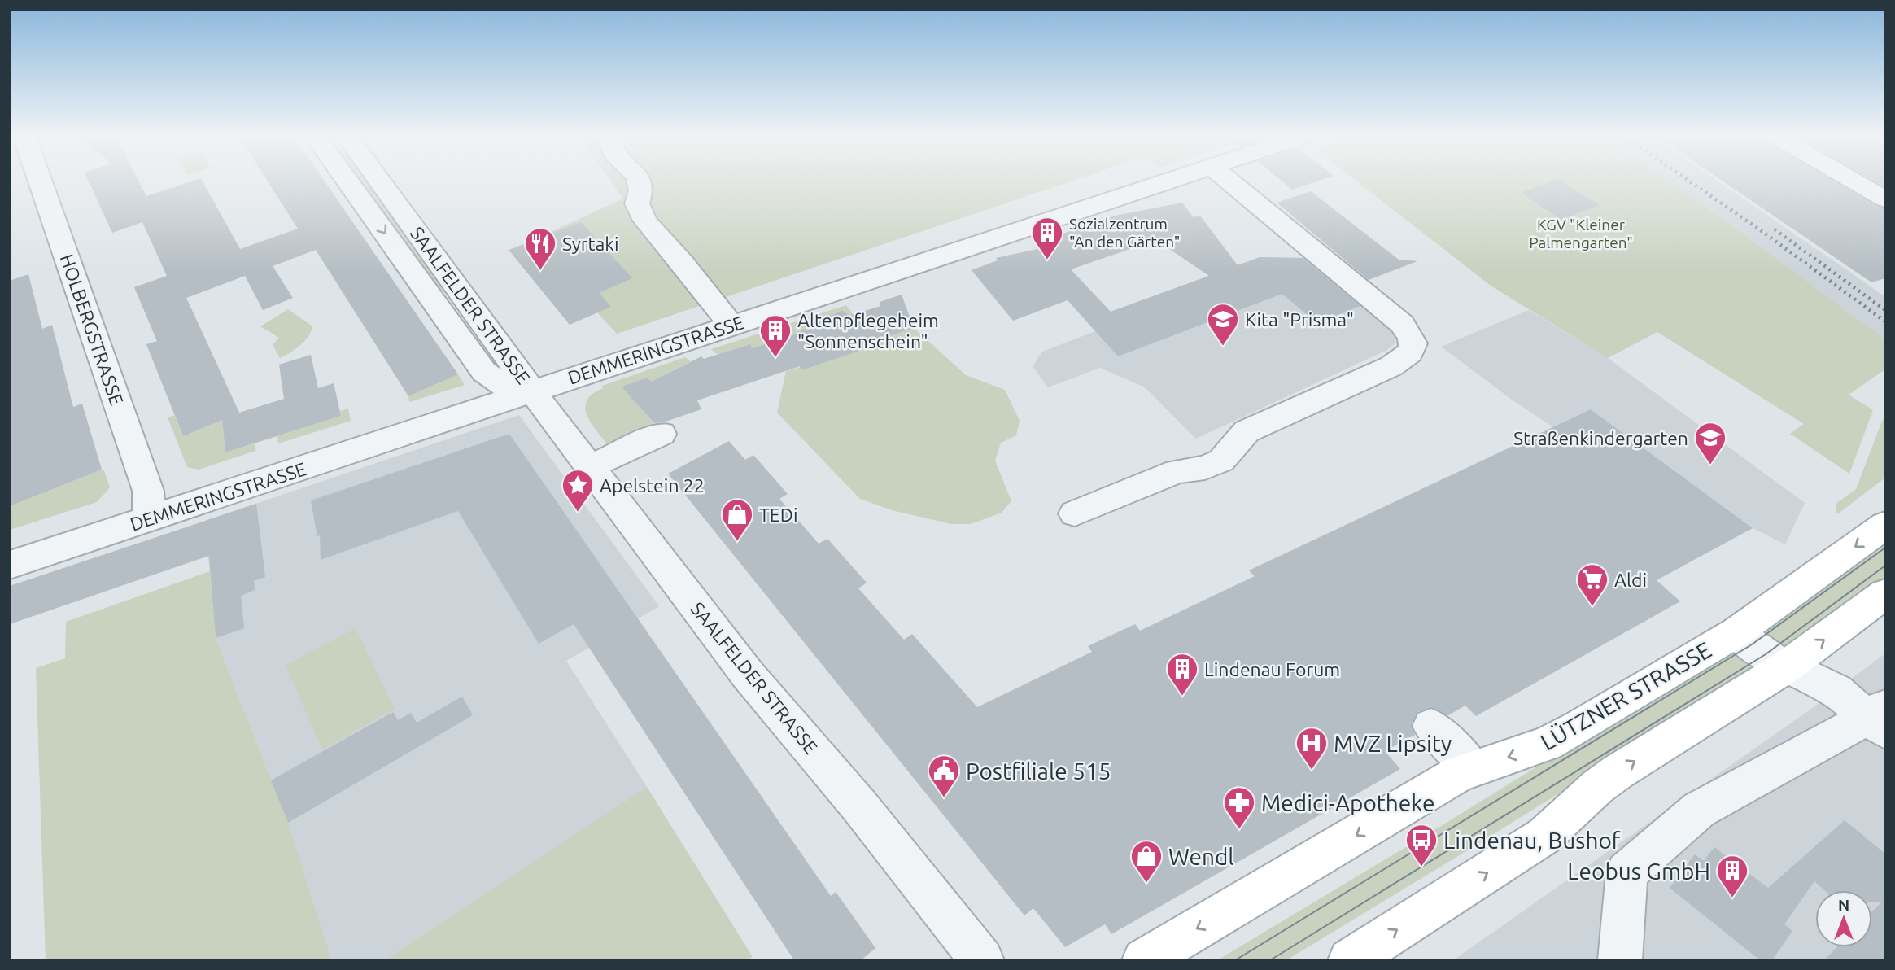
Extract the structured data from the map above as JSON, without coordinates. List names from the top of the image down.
{
  "streets": {
    "main road": ["LÜTZNER STRASSE"],
    "street": ["SAALFELDER STRASSE", "HOLBERGSTRASSE", "DEMMERINGSTRASSE"]
  },
  "crossings": [
    ["SAALFELDER STRASSE", "DEMMERINGSTRASSE"],
    ["HOLBERGSTRASSE", "DEMMERINGSTRASSE"]
  ],
  "parks": ["KGV \"Kleiner Palmengarten\""],
  "places": {
    "building": [
      "Sozialzentrum \"An den Gärten\"",
      "Altenpflegeheim \"Sonnenschein\"",
      "Lindenau Forum",
      "Leobus GmbH"
    ],
    "restaurant": ["Syrtaki"],
    "school or university": ["Kita \"Prisma\"", "Straßenkindergarten"],
    "place": ["Apelstein 22"],
    "shop": ["TEDi", "Wendl"],
    "supermarket": ["Aldi"],
    "hospital": ["MVZ Lipsity"],
    "public building": ["Postfiliale 515"],
    "pharmacy": ["Medici-Apotheke"],
    "bus stop": ["Lindenau, Bushof"]
  },
  "north": "top"
}
